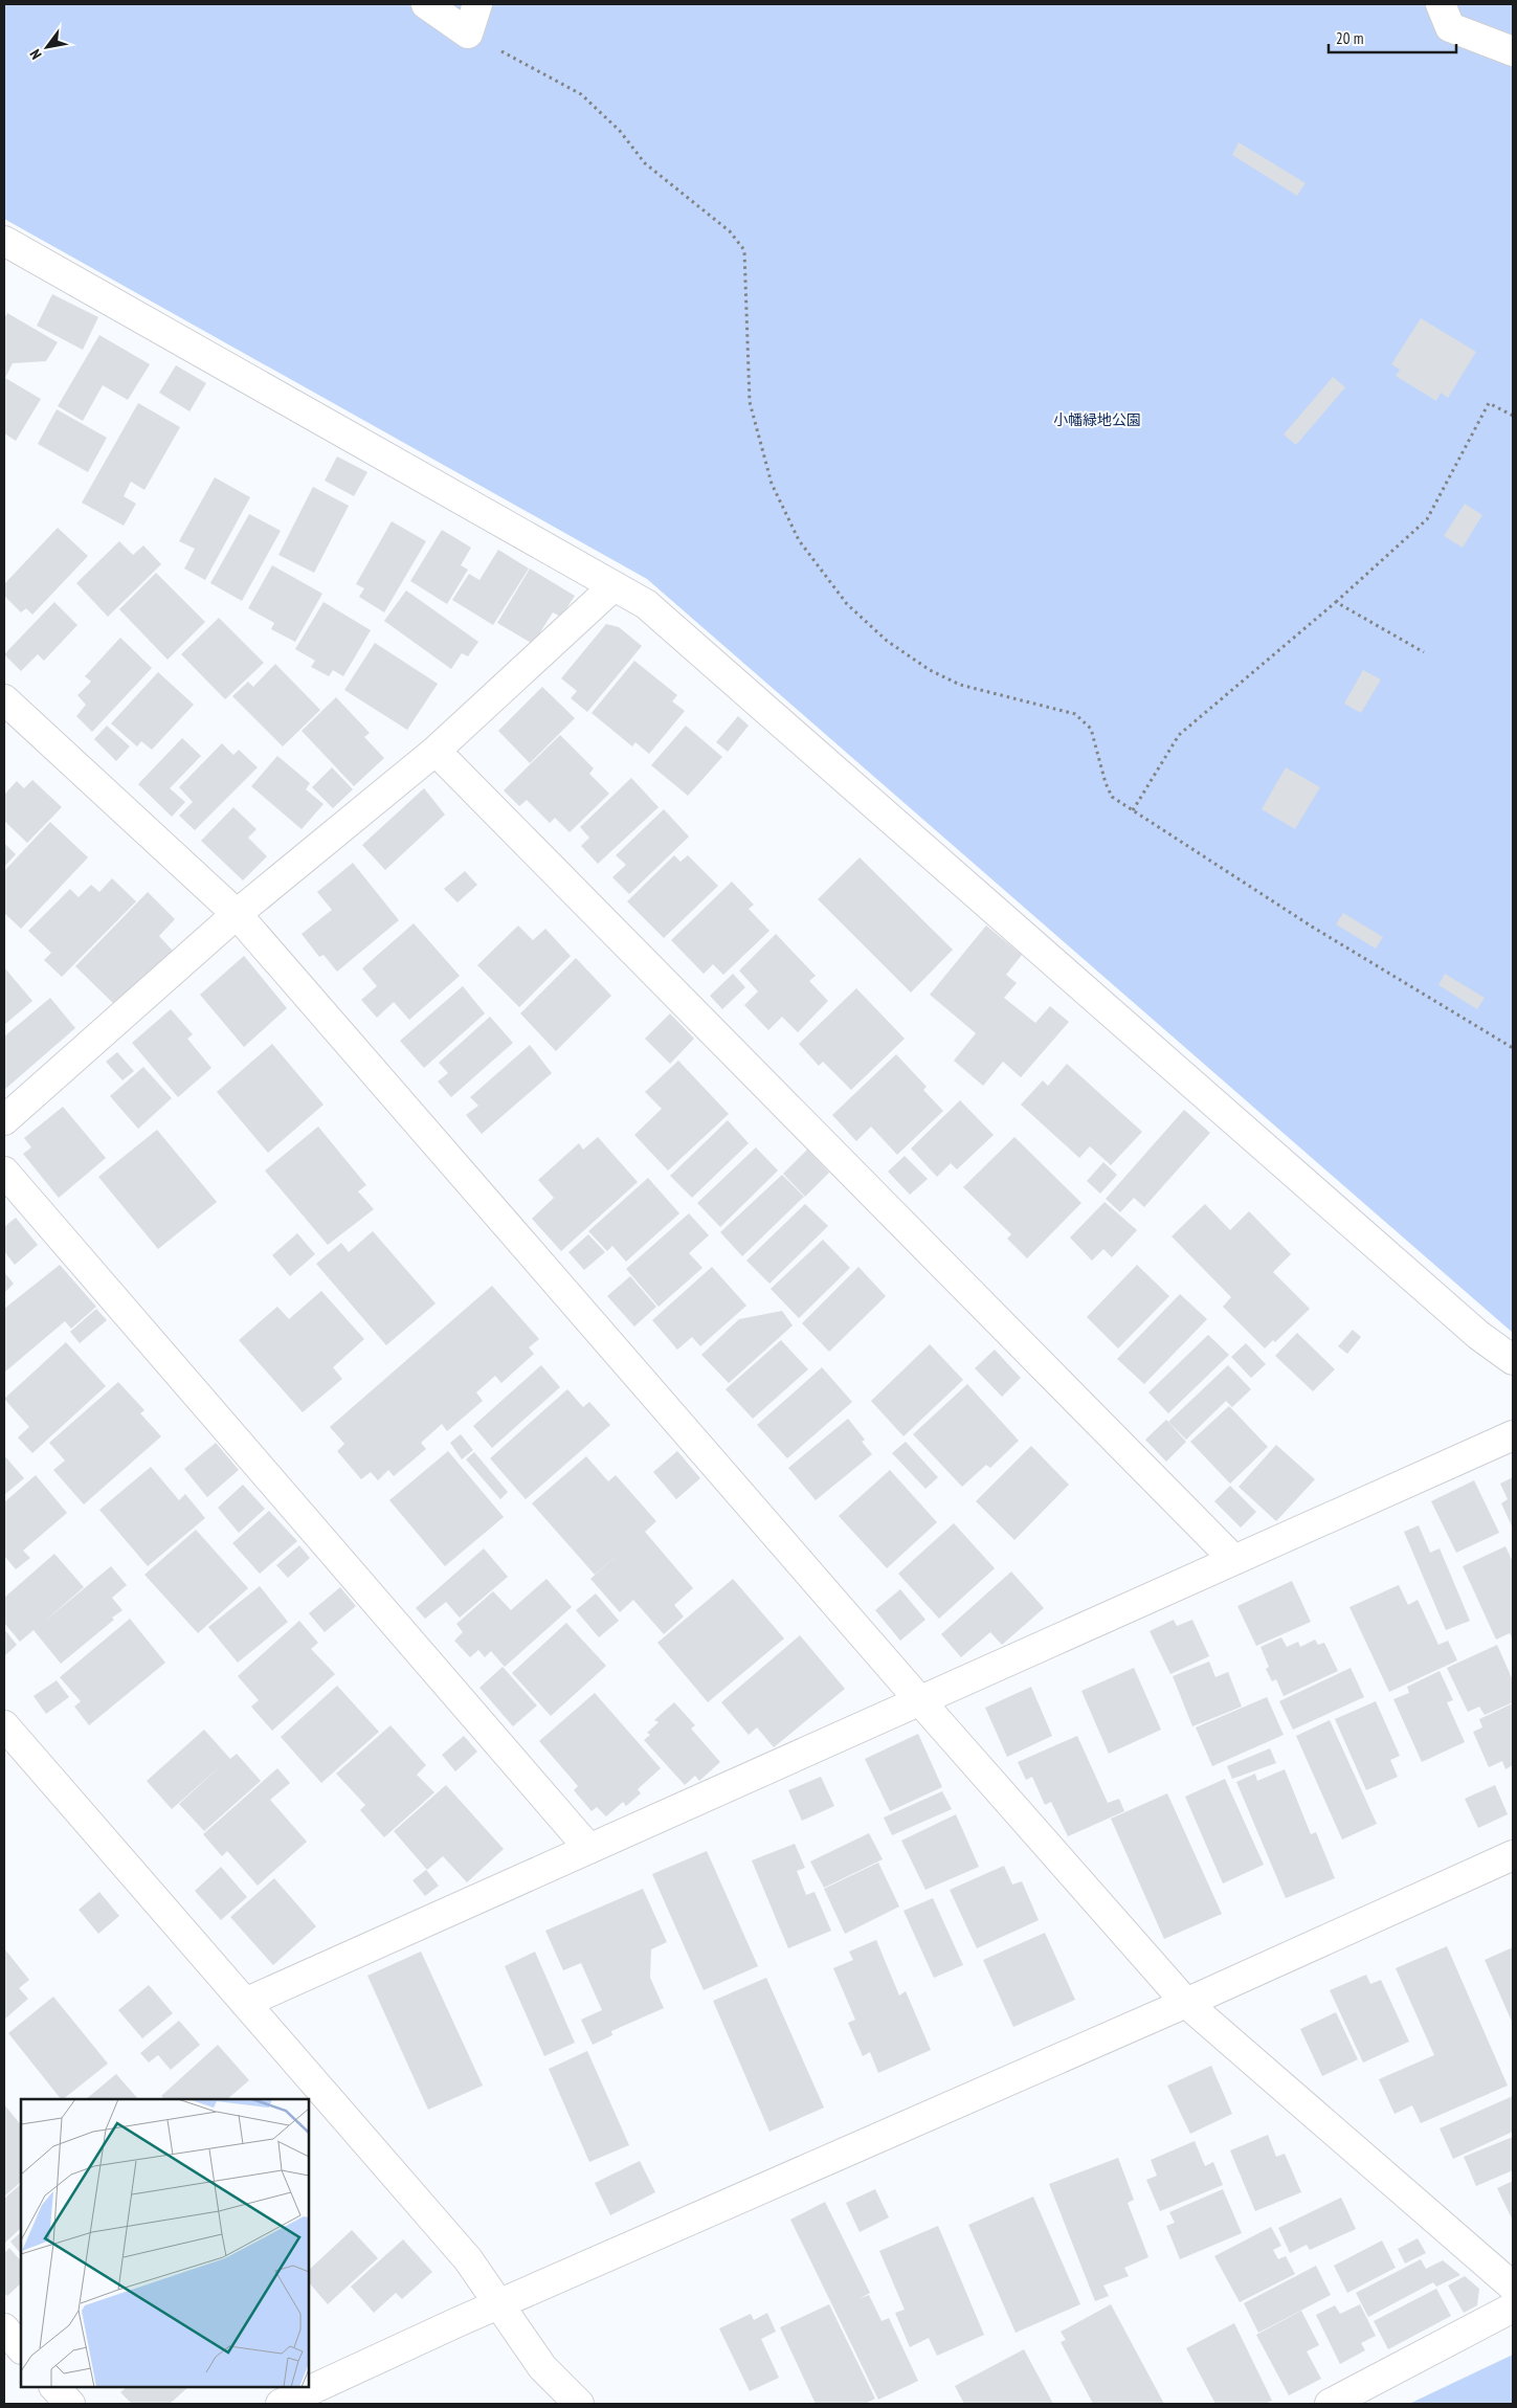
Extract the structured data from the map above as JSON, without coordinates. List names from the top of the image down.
{
  "parks": ["小幡緑地公園"],
  "scale_bar": "20 m",
  "north": "bottom left"
}
